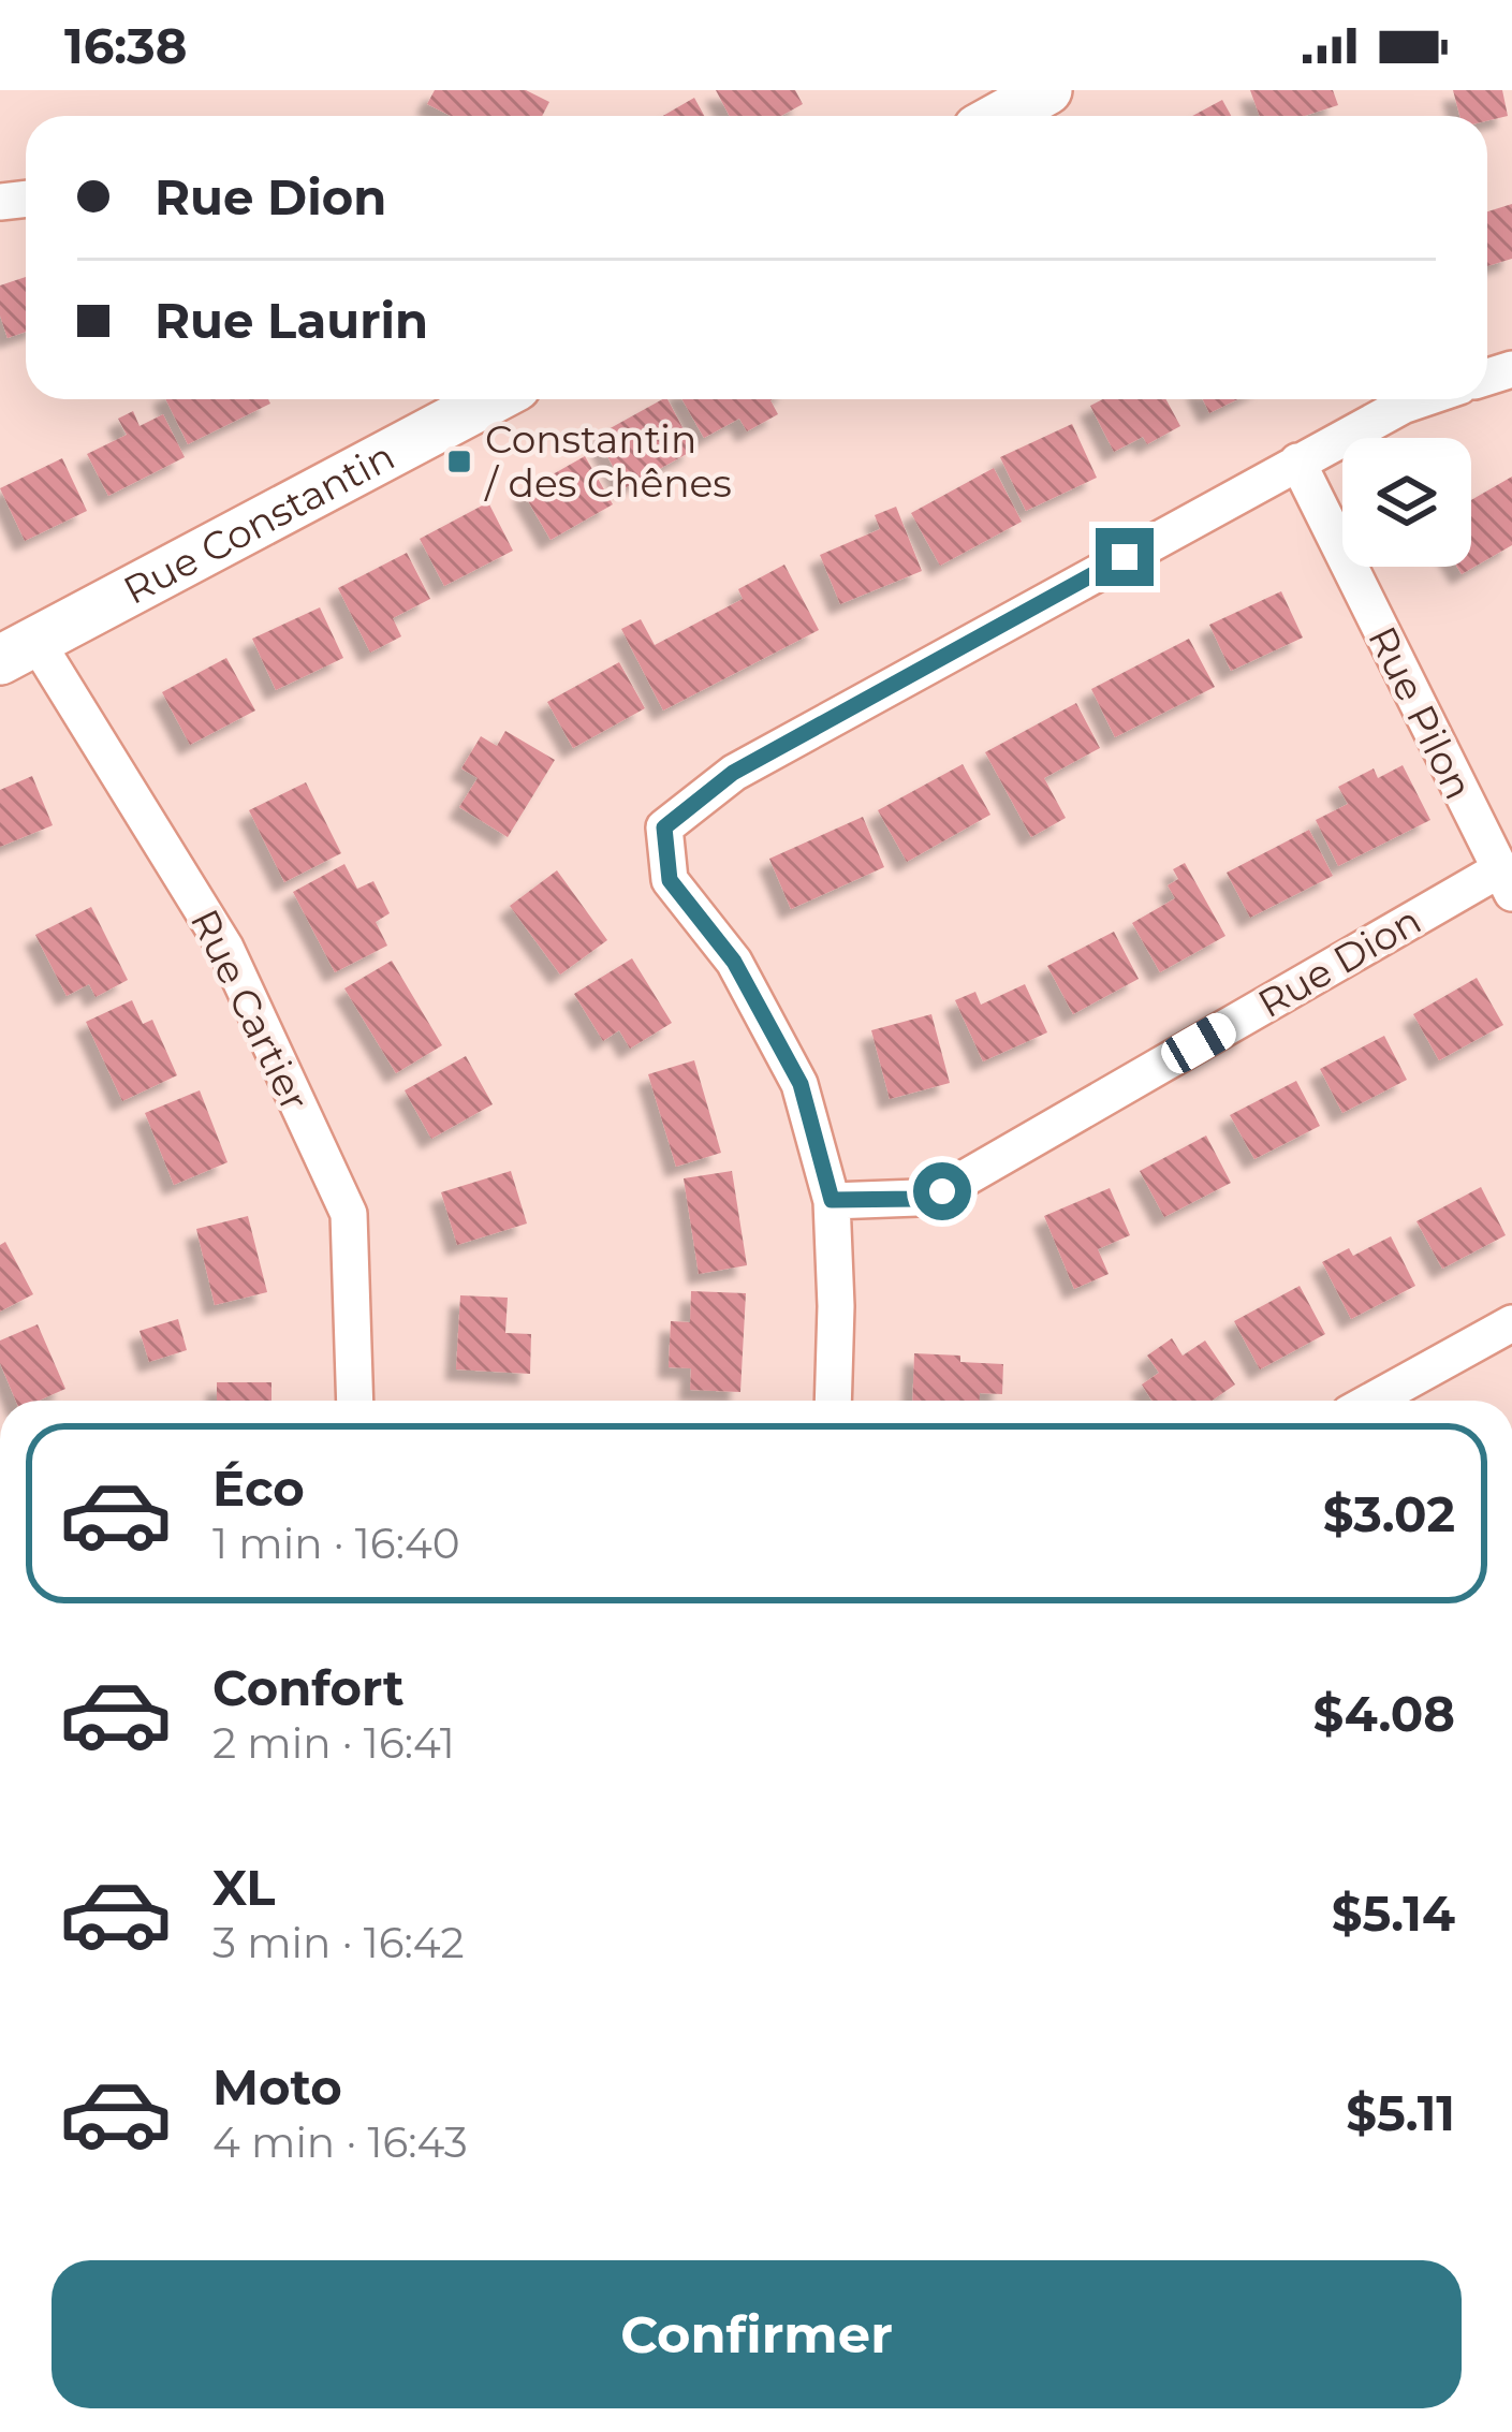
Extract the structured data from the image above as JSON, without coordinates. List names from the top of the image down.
{
  "streets": {
    "street": [
      "Rue Constantin",
      "Rue Pilon",
      "Rue Dion",
      "Rue Cartier"
    ]
  },
  "crossings": [
    ["Rue Constantin", "Rue Cartier"],
    ["Rue Pilon", "Rue Dion"]
  ],
  "places": {
    "transit": ["Constantin / des Chênes"]
  },
  "page": {
    "status": "16:38",
    "banner": ["Rue Dion", "Rue Laurin"],
    "list": [
      {
        "name": "Éco",
        "note": "1 min · 16:40",
        "value": "$3.02"
      },
      {
        "name": "Confort",
        "note": "2 min · 16:41",
        "value": "$4.08"
      },
      {
        "name": "XL",
        "note": "3 min · 16:42",
        "value": "$5.14"
      },
      {
        "name": "Moto",
        "note": "4 min · 16:43",
        "value": "$5.11"
      }
    ],
    "buttons": "Confirmer"
  }
}
